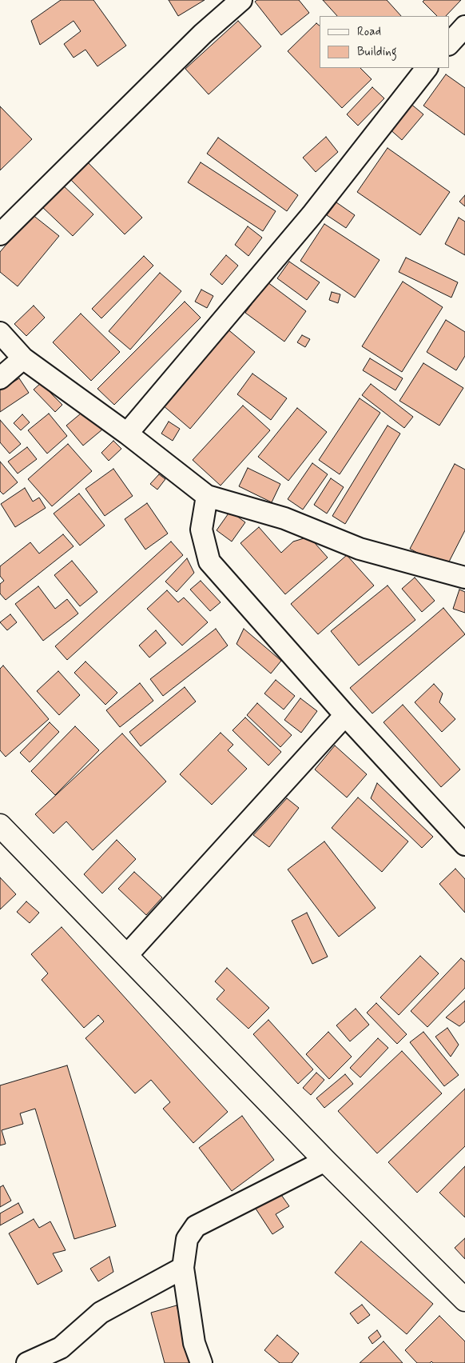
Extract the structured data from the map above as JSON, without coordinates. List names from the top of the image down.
{
  "legend": ["Road", "Building"]
}
